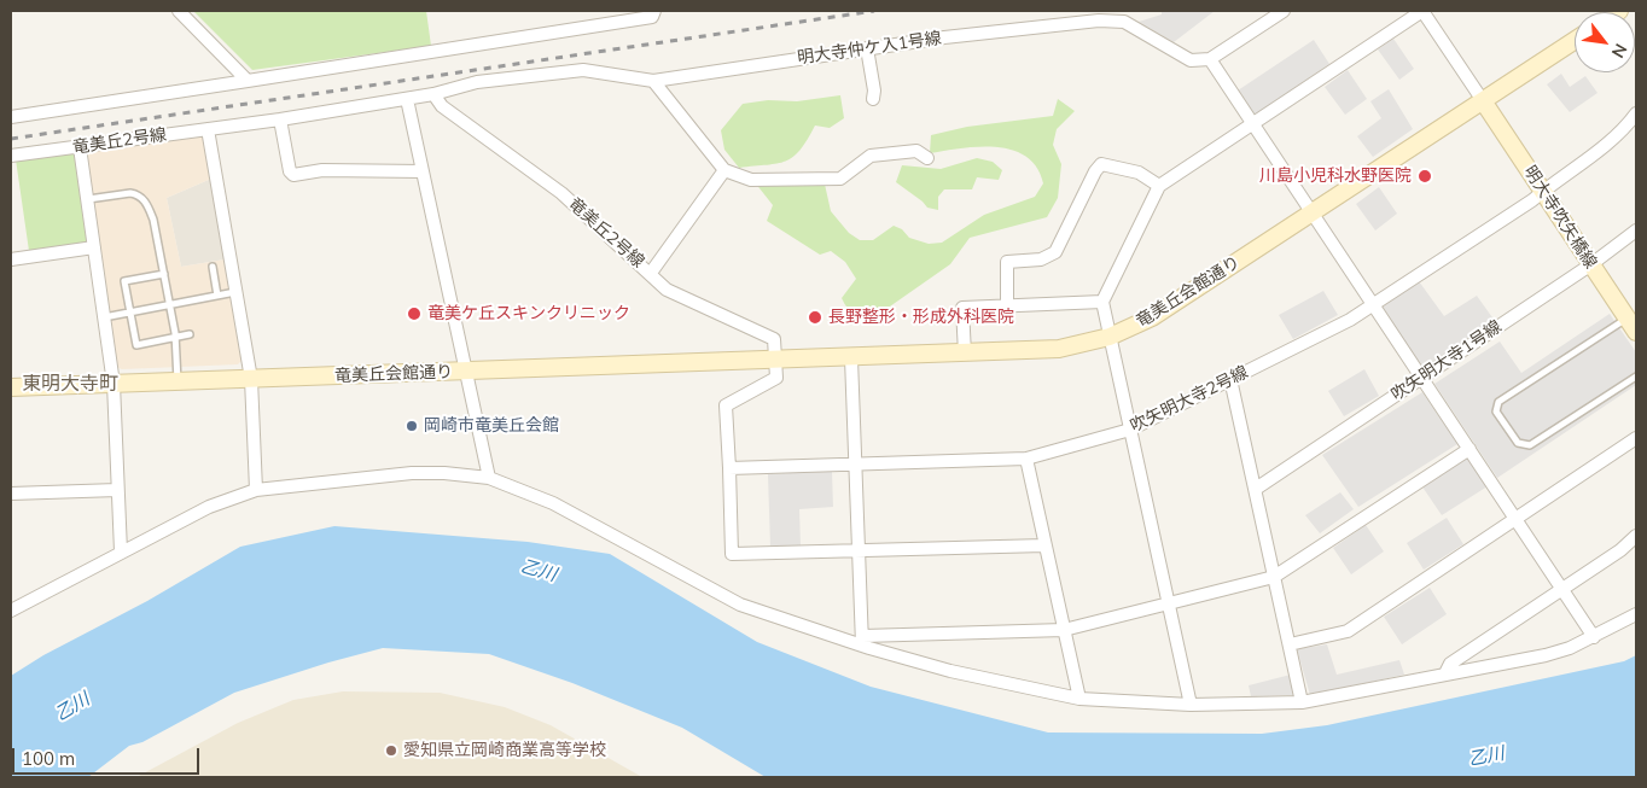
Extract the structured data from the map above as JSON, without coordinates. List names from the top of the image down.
{
  "streets": {
    "street": [
      "明大寺仲ケ入1号線",
      "竜美丘2号線",
      "明大寺吹矢橋線",
      "竜美丘会館通り",
      "吹矢明大寺1号線",
      "吹矢明大寺2号線"
    ]
  },
  "crossings": [
    ["明大寺仲ケ入1号線", "竜美丘2号線"],
    ["竜美丘2号線", "竜美丘会館通り"],
    ["明大寺吹矢橋線", "竜美丘会館通り"],
    ["明大寺吹矢橋線", "吹矢明大寺1号線"],
    ["明大寺吹矢橋線", "吹矢明大寺2号線"]
  ],
  "districts": ["東明大寺町"],
  "water": ["乙川"],
  "places": [
    "川島小児科水野医院",
    "竜美ケ丘スキンクリニック",
    "長野整形・形成外科医院",
    "岡崎市竜美丘会館",
    "愛知県立岡崎商業高等学校"
  ],
  "scale_bar": "100 m",
  "north": "bottom right"
}
